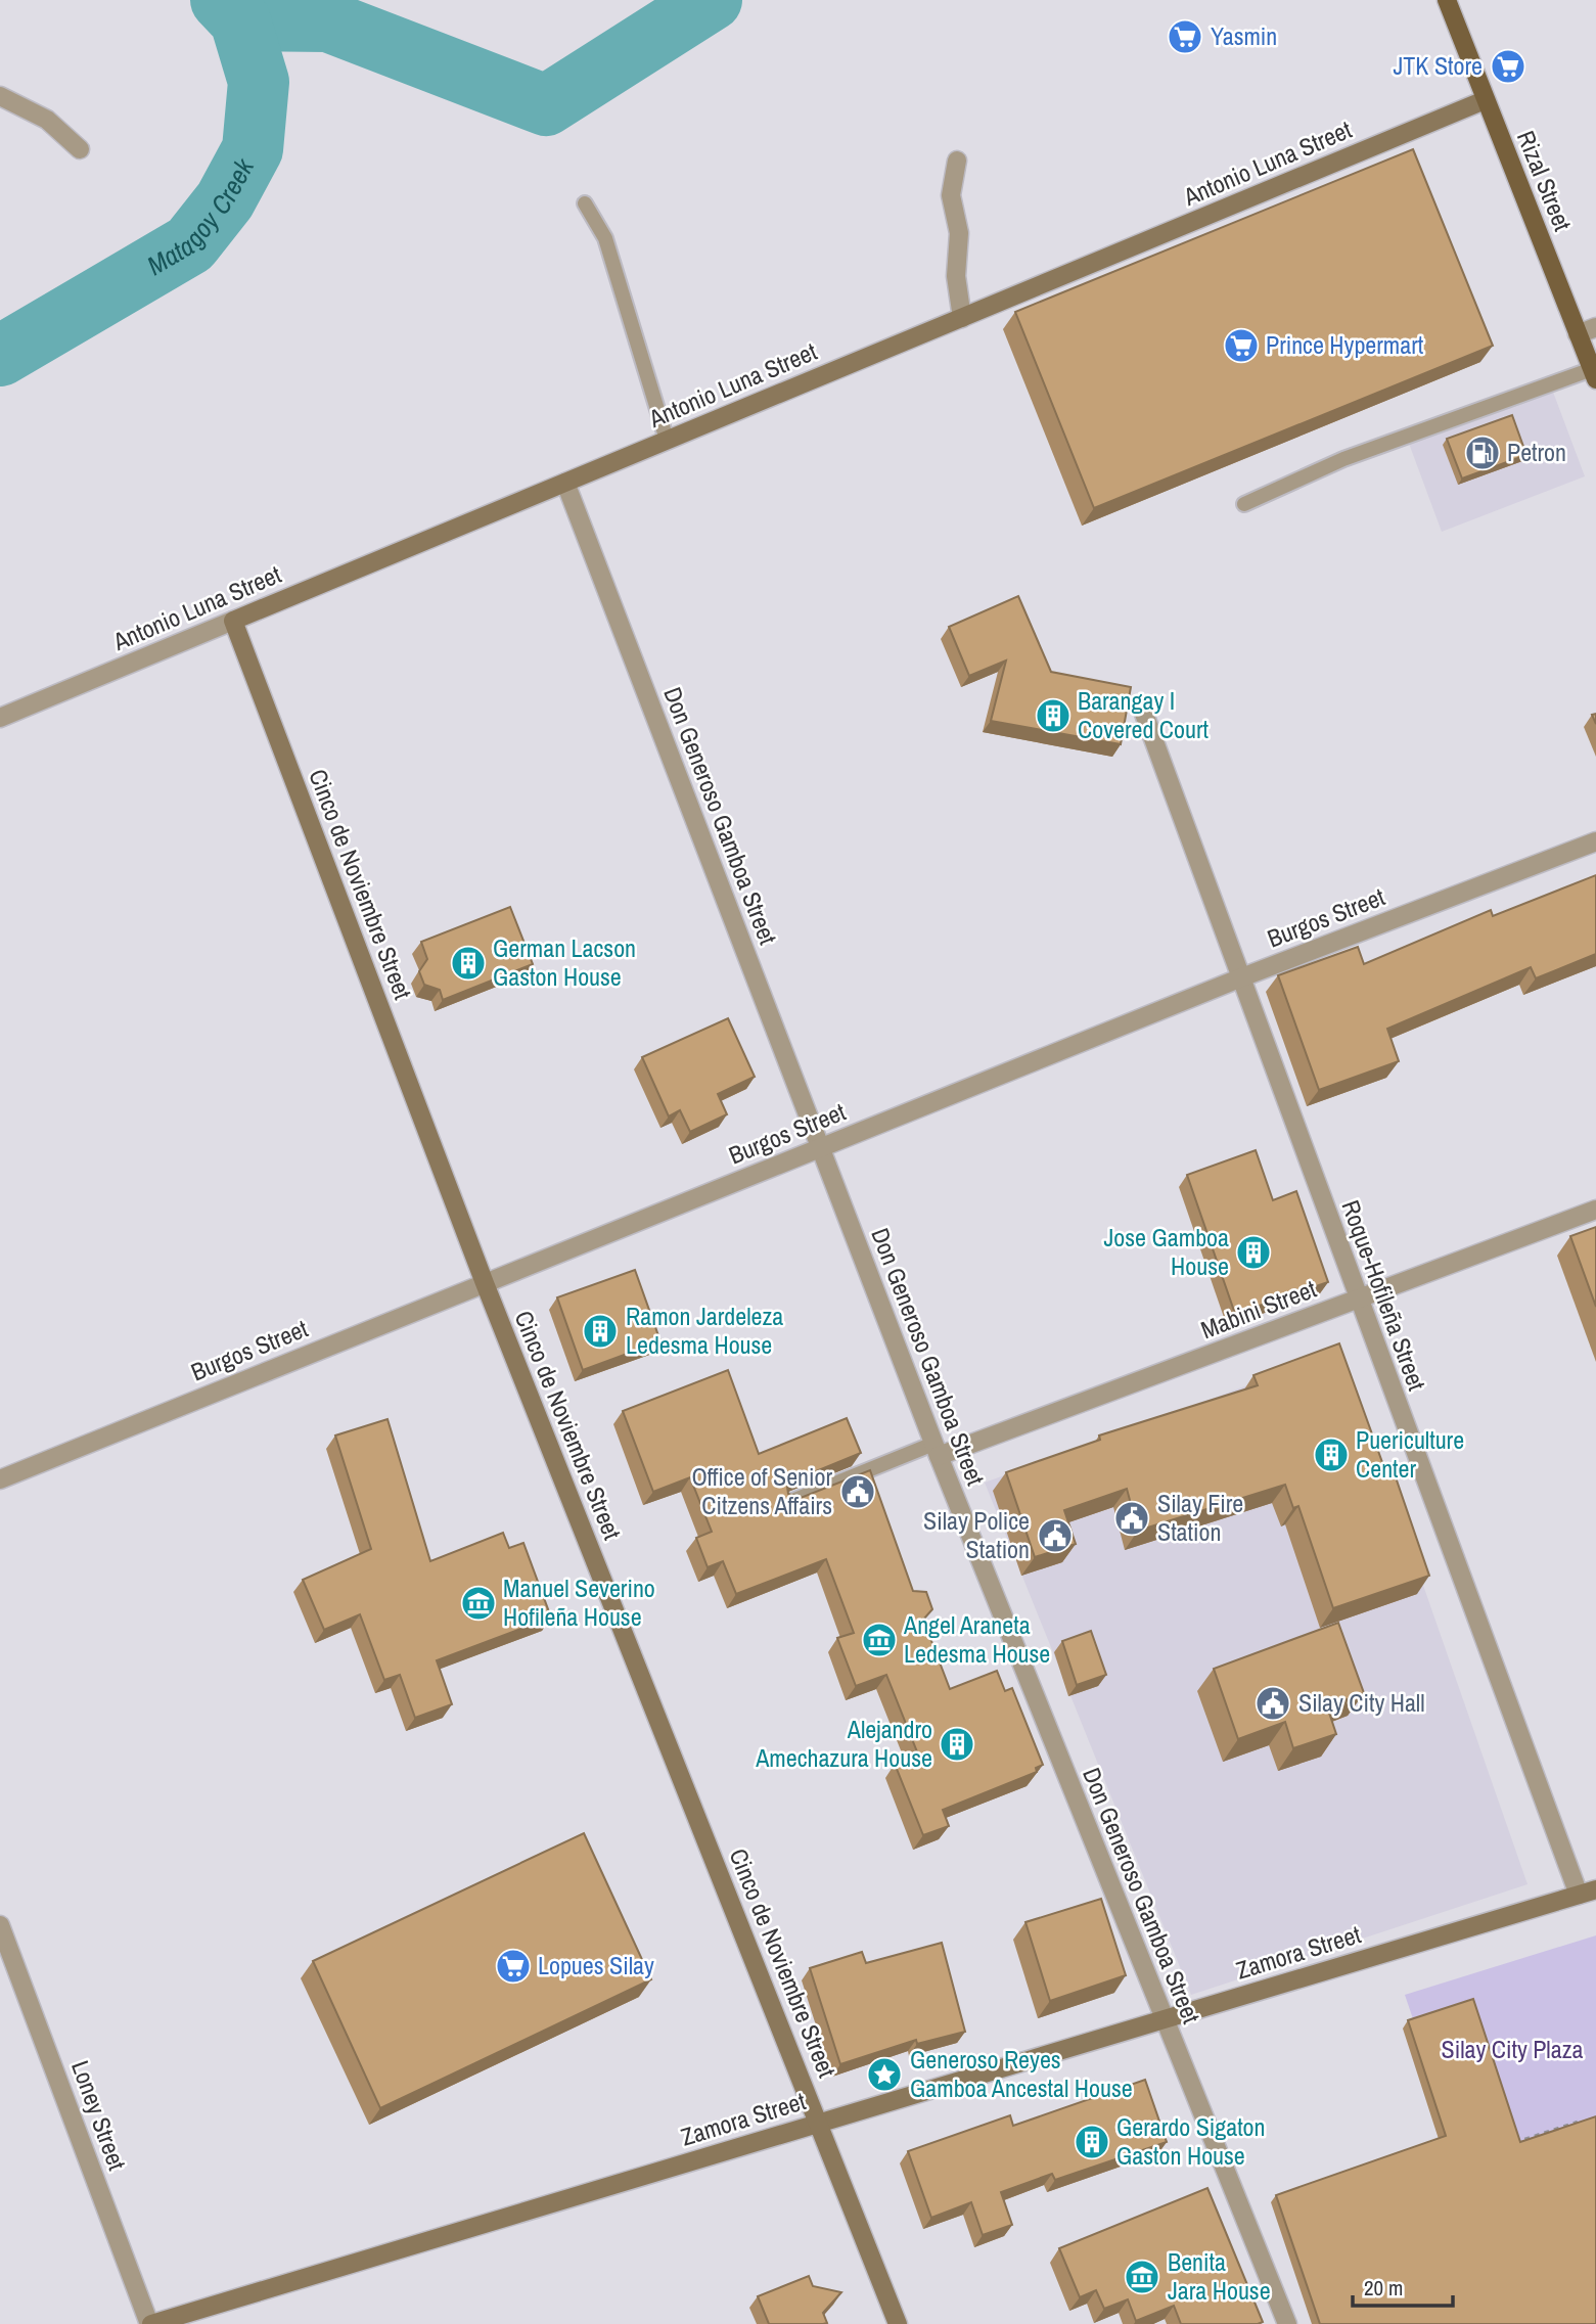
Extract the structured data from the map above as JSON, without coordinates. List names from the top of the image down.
{
  "streets": {
    "main road": ["Rizal Street"],
    "street": [
      "Antonio Luna Street",
      "Don Generoso Gamboa Street",
      "Cinco de Noviembre Street",
      "Burgos Street",
      "Roque-Hofileña Street",
      "Mabini Street",
      "Zamora Street",
      "Loney Street"
    ]
  },
  "crossings": [
    ["Antonio Luna Street", "Rizal Street"],
    ["Antonio Luna Street", "Don Generoso Gamboa Street"],
    ["Antonio Luna Street", "Cinco de Noviembre Street"],
    ["Don Generoso Gamboa Street", "Burgos Street"],
    ["Don Generoso Gamboa Street", "Mabini Street"],
    ["Don Generoso Gamboa Street", "Zamora Street"],
    ["Cinco de Noviembre Street", "Burgos Street"],
    ["Cinco de Noviembre Street", "Zamora Street"],
    ["Burgos Street", "Roque-Hofileña Street"],
    ["Roque-Hofileña Street", "Mabini Street"],
    ["Roque-Hofileña Street", "Zamora Street"],
    ["Zamora Street", "Loney Street"]
  ],
  "water": ["Matagoy Creek"],
  "parks": ["Silay City Plaza"],
  "places": {
    "supermarket": [
      "Yasmin",
      "JTK Store",
      "Prince Hypermart",
      "Lopues Silay"
    ],
    "fuel station": ["Petron"],
    "building": [
      "Barangay I Covered Court",
      "German Lacson Gaston House",
      "Jose Gamboa House",
      "Ramon Jardeleza Ledesma House",
      "Puericulture Center",
      "Alejandro Amechazura House",
      "Gerardo Sigaton Gaston House"
    ],
    "public building": [
      "Office of Senior Citzens Affairs",
      "Silay Fire Station",
      "Silay Police Station",
      "Silay City Hall"
    ],
    "museum": ["Manuel Severino Hofileña House", "Angel Araneta Ledesma House", "Benita Jara House"],
    "place": ["Generoso Reyes Gamboa Ancestal House"]
  },
  "scale_bar": "20 m"
}
